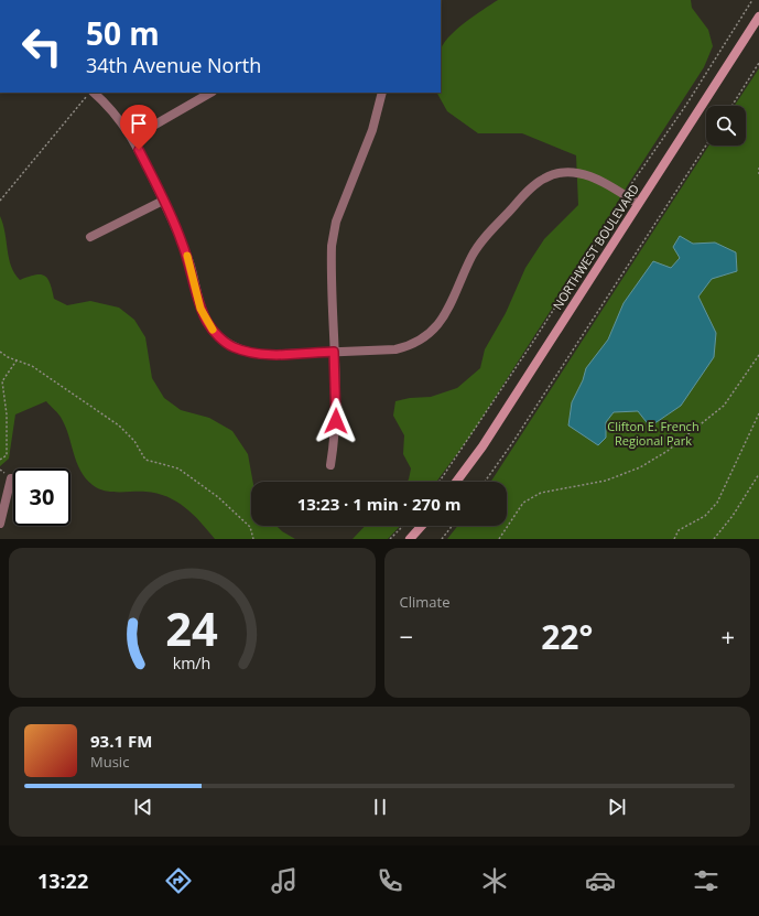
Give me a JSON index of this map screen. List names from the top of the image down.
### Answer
{
  "streets": {
    "main road": ["NORTHWEST BOULEVARD"]
  },
  "parks": ["Clifton E. French Regional Park"],
  "page": {
    "turn": ["50 m", "34th Avenue North"],
    "limit": "30",
    "trip": "13:23 · 1 min · 270 m",
    "tile": "Climate",
    "heat": ["−", "22°", "+"],
    "song": ["93.1 FM", "Music"],
    "tabs": "13:22",
    "gauge": ["24", "km/h"]
  }
}
